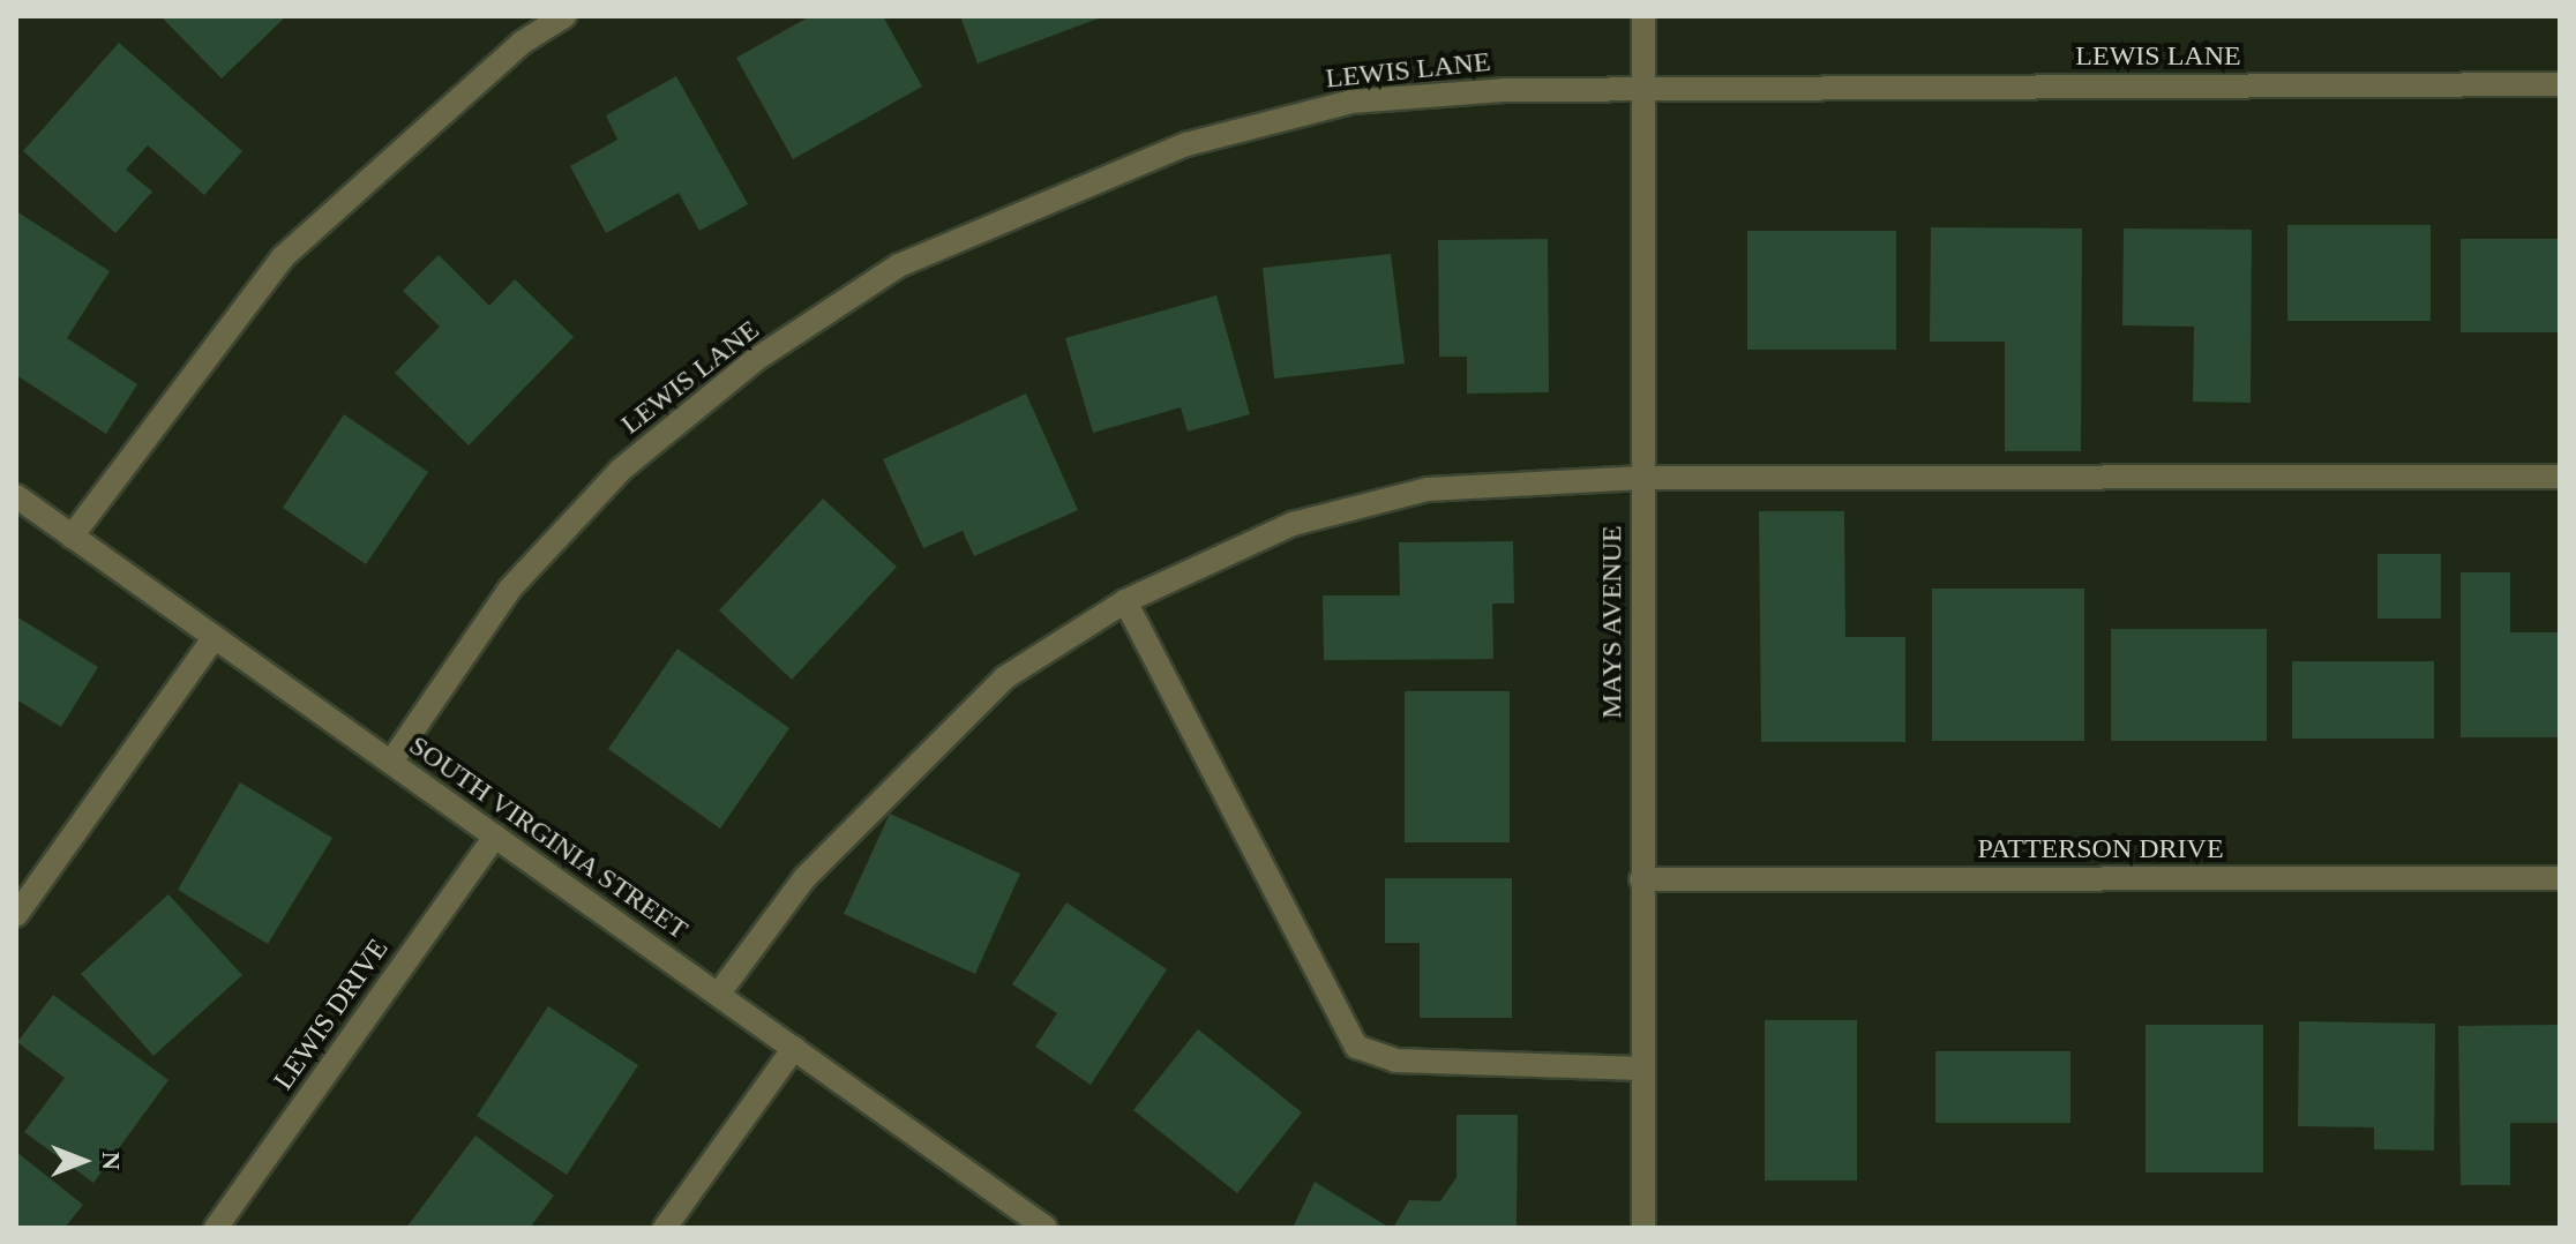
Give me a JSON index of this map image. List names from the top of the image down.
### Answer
{
  "streets": {
    "street": [
      "LEWIS LANE",
      "MAYS AVENUE",
      "SOUTH VIRGINIA STREET",
      "PATTERSON DRIVE",
      "LEWIS DRIVE"
    ]
  },
  "crossings": [
    ["LEWIS LANE", "MAYS AVENUE"],
    ["LEWIS LANE", "SOUTH VIRGINIA STREET"],
    ["MAYS AVENUE", "PATTERSON DRIVE"],
    ["SOUTH VIRGINIA STREET", "LEWIS DRIVE"]
  ],
  "north": "right"
}
